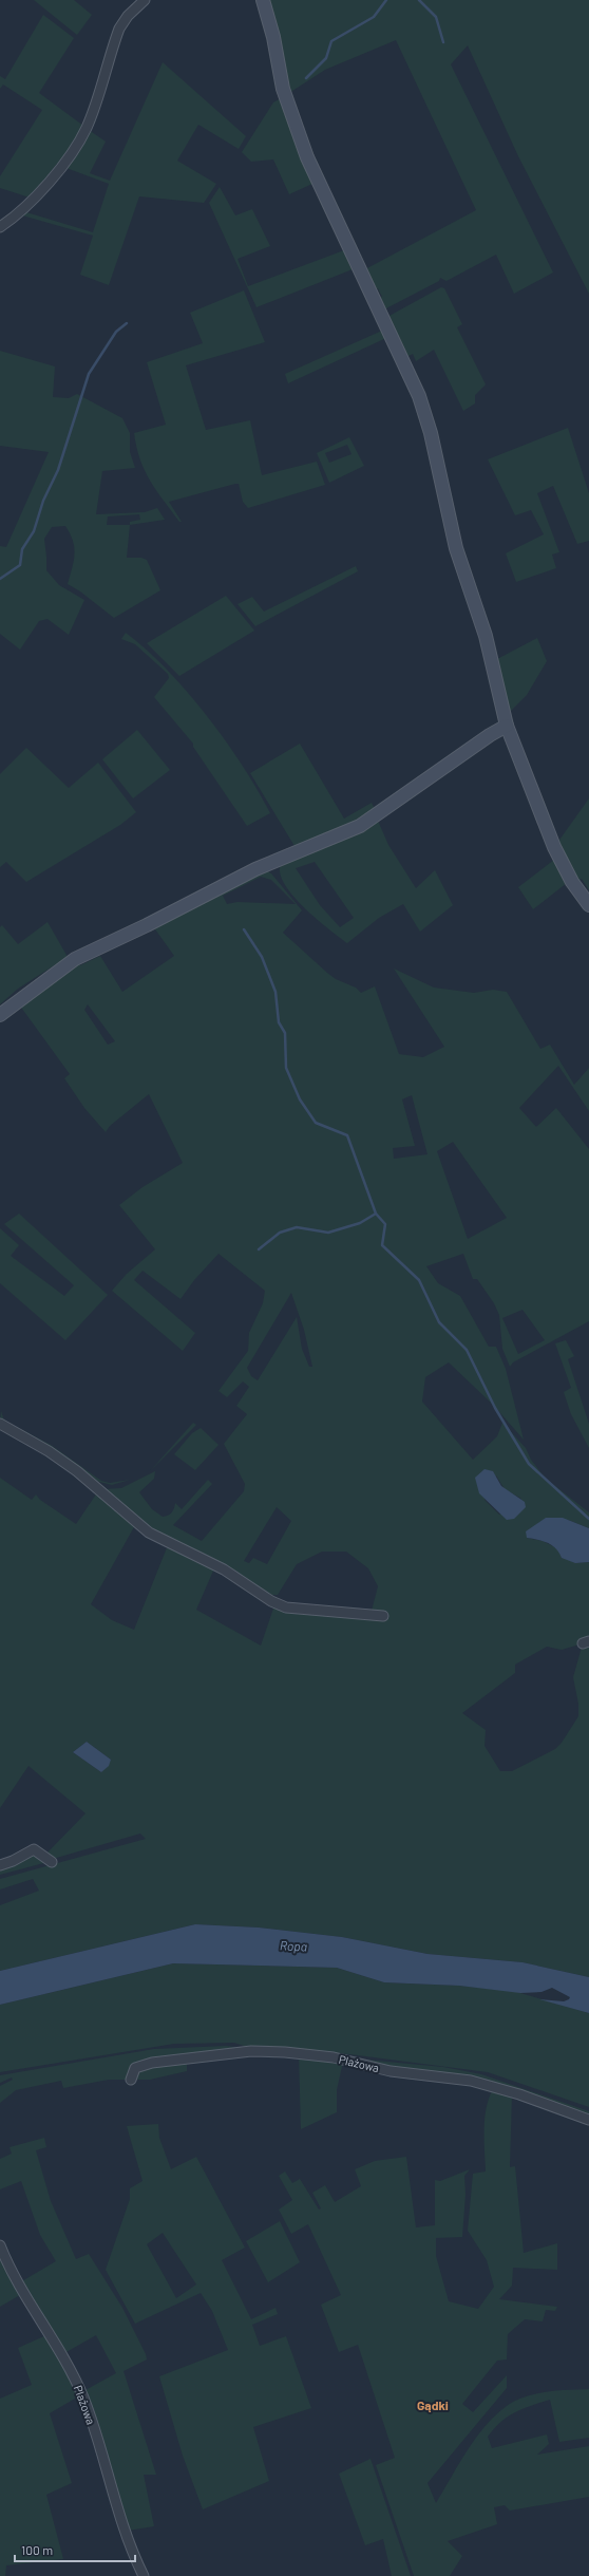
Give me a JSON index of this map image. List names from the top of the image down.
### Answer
{
  "streets": {
    "street": ["Plażowa"]
  },
  "districts": ["Gądki"],
  "water": ["Ropa"],
  "scale_bar": "100 m"
}
